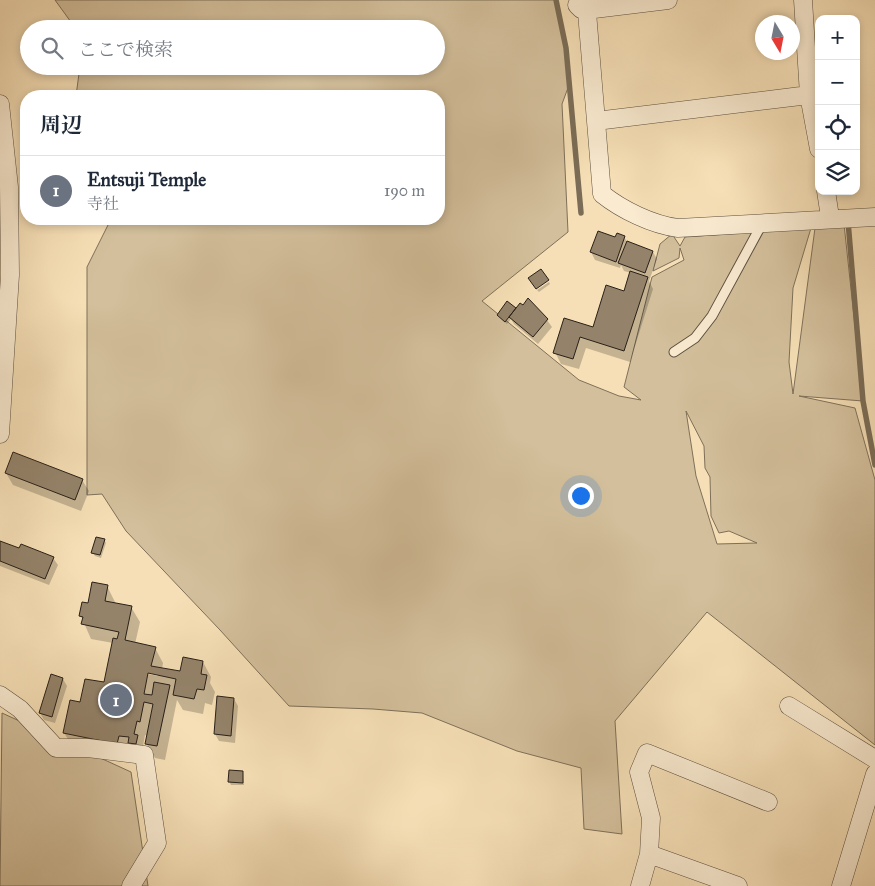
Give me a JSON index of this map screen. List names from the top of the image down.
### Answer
{
  "north": "bottom",
  "page": {
    "map_buttons": ["+", "−"],
    "search": "ここで検索",
    "heading": "周辺",
    "list": [
      {
        "mark": "1",
        "name": "Entsuji Temple",
        "note": "寺社",
        "value": "190 m"
      }
    ],
    "pins": "1"
  }
}
